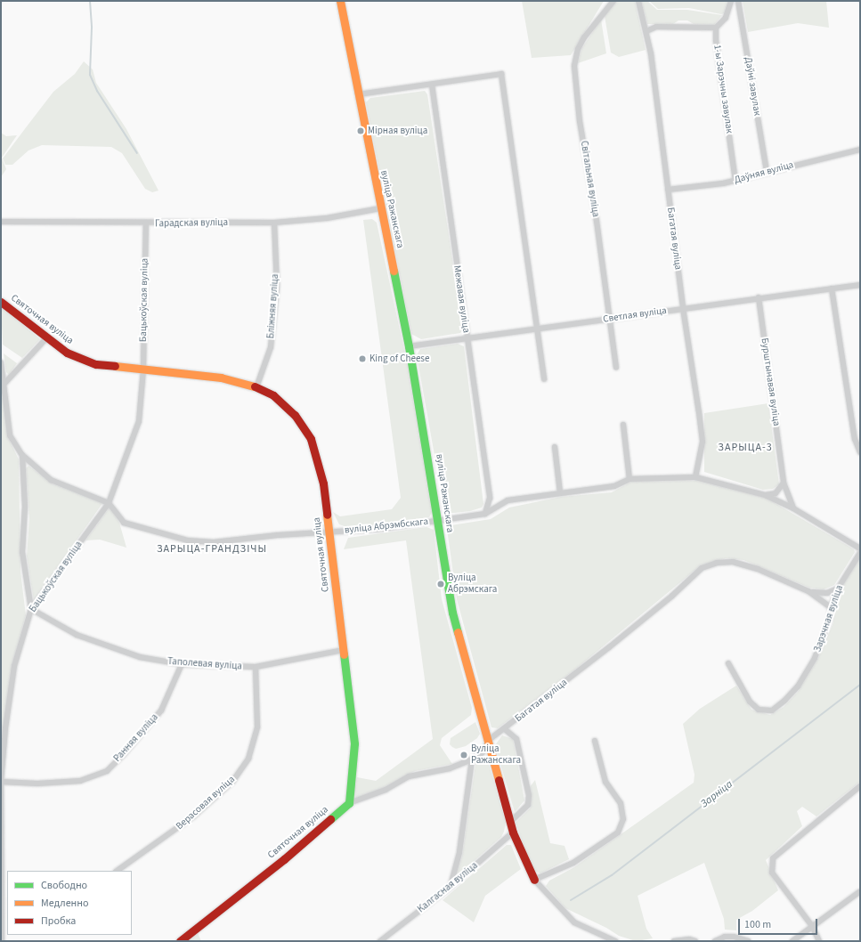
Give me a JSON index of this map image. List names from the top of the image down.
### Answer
{
  "streets": {
    "street": [
      "Даўні завулак",
      "1-ы Зарэчны завулак",
      "Даўняя вуліца",
      "Світальная вуліца",
      "вуліца Ражанскага",
      "Гарадская вуліца",
      "Багатая вуліца",
      "Межавая вуліца",
      "Бацькоўская вуліца",
      "Бліжняя вуліца",
      "Светлая вуліца",
      "Святочная вуліца",
      "Бурштынавая вуліца",
      "вуліца Абрэмбскага",
      "Зарэчная вуліца",
      "Таполевая вуліца",
      "Ранняя вуліца",
      "Верасовая вуліца",
      "Калгасная вуліца"
    ]
  },
  "crossings": [
    ["Даўні завулак", "Даўняя вуліца"],
    ["1-ы Зарэчны завулак", "Даўняя вуліца"],
    ["Даўняя вуліца", "Багатая вуліца"],
    ["Світальная вуліца", "Светлая вуліца"],
    ["вуліца Ражанскага", "Гарадская вуліца"],
    ["вуліца Ражанскага", "Багатая вуліца"],
    ["вуліца Ражанскага", "Светлая вуліца"],
    ["вуліца Ражанскага", "вуліца Абрэмбскага"],
    ["вуліца Ражанскага", "Калгасная вуліца"],
    ["Гарадская вуліца", "Бацькоўская вуліца"],
    ["Гарадская вуліца", "Бліжняя вуліца"],
    ["Багатая вуліца", "Светлая вуліца"],
    ["Багатая вуліца", "Святочная вуліца"],
    ["Багатая вуліца", "вуліца Абрэмбскага"],
    ["Межавая вуліца", "Светлая вуліца"],
    ["Межавая вуліца", "вуліца Абрэмбскага"],
    ["Бацькоўская вуліца", "Святочная вуліца"],
    ["Бацькоўская вуліца", "вуліца Абрэмбскага"],
    ["Бацькоўская вуліца", "Таполевая вуліца"],
    ["Бацькоўская вуліца", "Ранняя вуліца"],
    ["Бліжняя вуліца", "Святочная вуліца"],
    ["Светлая вуліца", "Бурштынавая вуліца"],
    ["Святочная вуліца", "вуліца Абрэмбскага"],
    ["Святочная вуліца", "Таполевая вуліца"],
    ["Бурштынавая вуліца", "вуліца Абрэмбскага"],
    ["Таполевая вуліца", "Ранняя вуліца"],
    ["Таполевая вуліца", "Верасовая вуліца"]
  ],
  "districts": ["ЗАРЫЦА-3", "ЗАРЫЦА-ГРАНДЗІЧЫ"],
  "water": ["Зарніца"],
  "places": [
    "Мірная вуліца",
    "King of Cheese",
    "Вуліца Абрэмскага",
    "Вуліца Ражанскага"
  ],
  "legend": ["Свободно", "Медленно", "Пробка"],
  "scale_bar": "100 m"
}
